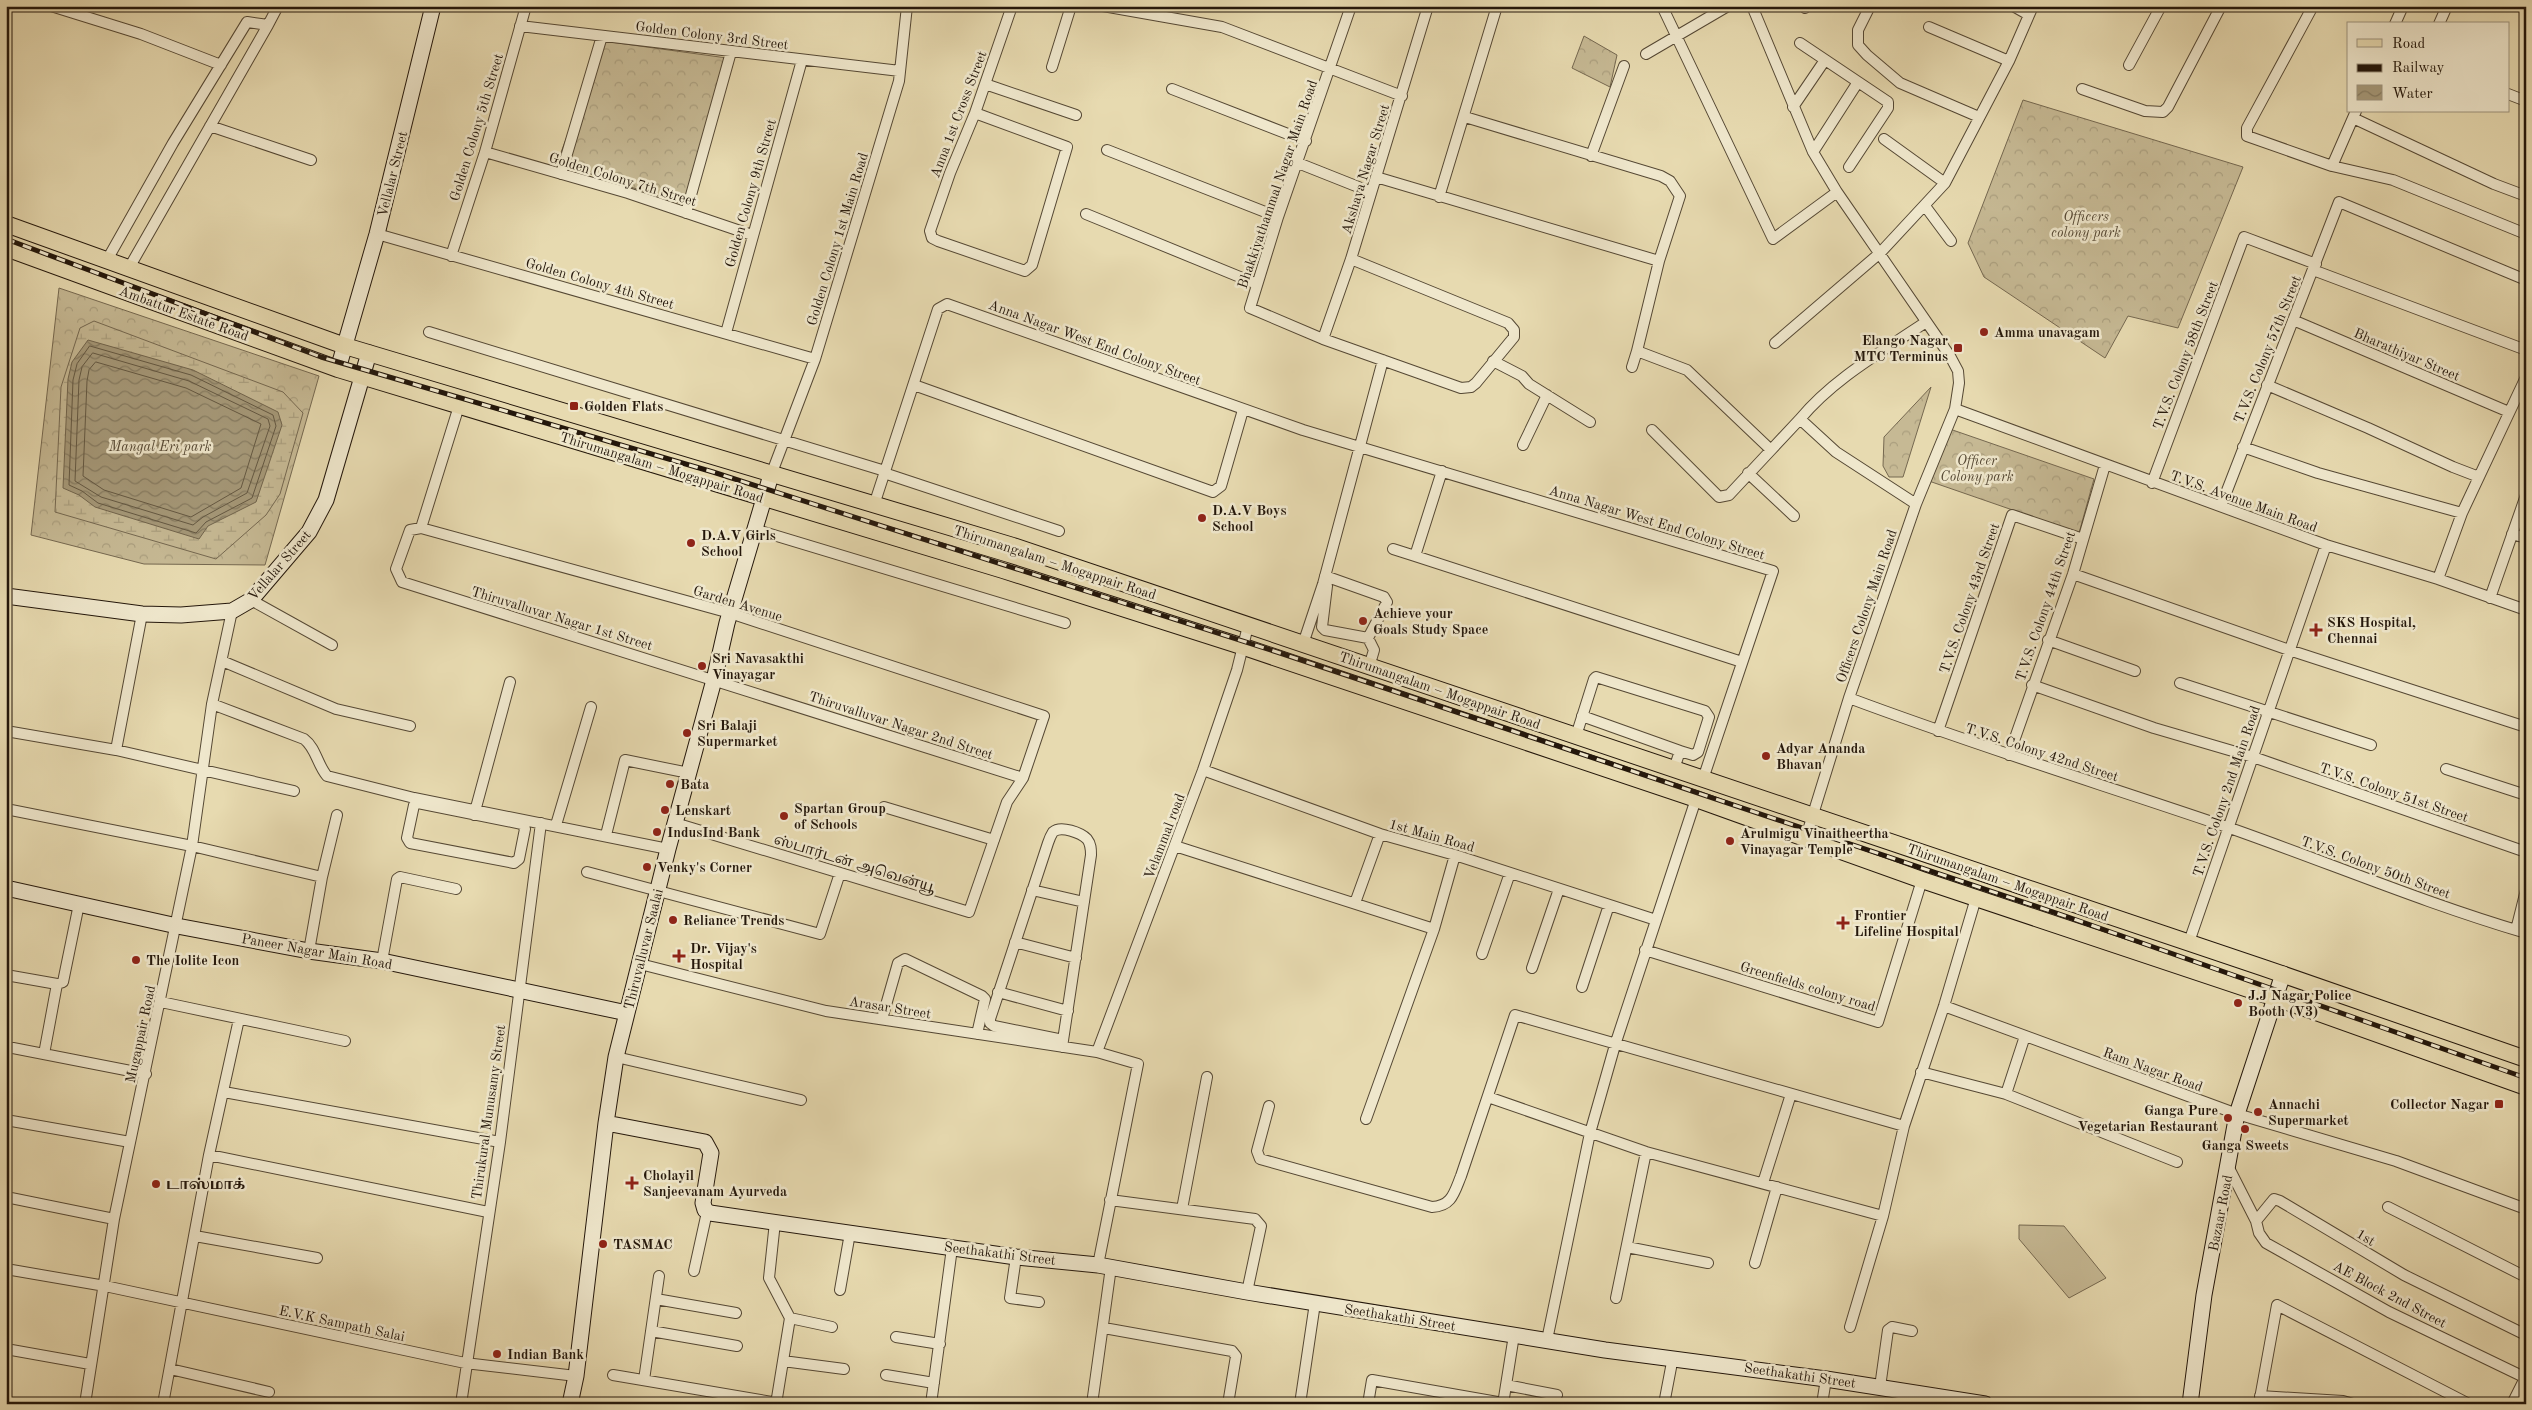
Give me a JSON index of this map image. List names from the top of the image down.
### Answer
{
  "streets": {
    "main road": ["Ambattur Estate Road", "Thirumangalam – Mogappair Road"],
    "street": [
      "Golden Colony 3rd Street",
      "Anna 1st Cross Street",
      "Golden Colony 5th Street",
      "Akshaya Nagar Street",
      "Vellalar Street",
      "Golden Colony 7th Street",
      "Bhakkiyathammal Nagar Main Road",
      "Golden Colony 9th Street",
      "Golden Colony 1st Main Road",
      "Golden Colony 4th Street",
      "Anna Nagar West End Colony Street",
      "T.V.S. Colony 57th Street",
      "Bharathiyar Street",
      "T.V.S. Colony 58th Street",
      "T.V.S. Avenue Main Road",
      "T.V.S. Colony 43rd Street",
      "Garden Avenue",
      "Officers Colony Main Road",
      "T.V.S. Colony 44th Street",
      "Thiruvalluvar Nagar 1st Street",
      "Thiruvalluvar Nagar 2nd Street",
      "T.V.S. Colony 42nd Street",
      "T.V.S. Colony 2nd Main Road",
      "T.V.S. Colony 51st Street",
      "1st Main Road",
      "Velammal road",
      "ஸ்பார்டன் அவென்யூ",
      "T.V.S. Colony 50th Street",
      "Thiruvalluvar Saalai",
      "Paneer Nagar Main Road",
      "Greenfields colony road",
      "Arasar Street",
      "Mugappair Road",
      "Ram Nagar Road",
      "Thirukural Munusamy Street",
      "Bazaar Road",
      "1st",
      "Seethakathi Street",
      "AE Block 2nd Street",
      "E.V.K Sampath Salai"
    ]
  },
  "crossings": [
    ["Golden Colony 3rd Street", "Golden Colony 5th Street"],
    ["Golden Colony 3rd Street", "Golden Colony 9th Street"],
    ["Golden Colony 3rd Street", "Golden Colony 1st Main Road"],
    ["Golden Colony 5th Street", "Golden Colony 7th Street"],
    ["Golden Colony 5th Street", "Golden Colony 4th Street"],
    ["Akshaya Nagar Street", "Bhakkiyathammal Nagar Main Road"],
    ["Vellalar Street", "Golden Colony 4th Street"],
    ["Vellalar Street", "Ambattur Estate Road"],
    ["Vellalar Street", "Thirumangalam – Mogappair Road"],
    ["Vellalar Street", "Mugappair Road"],
    ["Golden Colony 7th Street", "Golden Colony 9th Street"],
    ["Golden Colony 9th Street", "Golden Colony 4th Street"],
    ["Golden Colony 1st Main Road", "Golden Colony 4th Street"],
    ["Golden Colony 1st Main Road", "Thirumangalam – Mogappair Road"],
    ["Golden Colony 1st Main Road", "Thiruvalluvar Saalai"],
    ["Ambattur Estate Road", "Thirumangalam – Mogappair Road"],
    ["Anna Nagar West End Colony Street", "Thirumangalam – Mogappair Road"],
    ["T.V.S. Colony 57th Street", "Bharathiyar Street"],
    ["T.V.S. Colony 57th Street", "T.V.S. Colony 58th Street"],
    ["T.V.S. Colony 57th Street", "T.V.S. Avenue Main Road"],
    ["T.V.S. Colony 58th Street", "T.V.S. Avenue Main Road"],
    ["Thirumangalam – Mogappair Road", "Officers Colony Main Road"],
    ["Thirumangalam – Mogappair Road", "T.V.S. Colony 2nd Main Road"],
    ["Thirumangalam – Mogappair Road", "Velammal road"],
    ["Thirumangalam – Mogappair Road", "Thiruvalluvar Saalai"],
    ["Thirumangalam – Mogappair Road", "Greenfields colony road"],
    ["Thirumangalam – Mogappair Road", "Bazaar Road"],
    ["T.V.S. Avenue Main Road", "Officers Colony Main Road"],
    ["T.V.S. Avenue Main Road", "T.V.S. Colony 44th Street"],
    ["T.V.S. Avenue Main Road", "T.V.S. Colony 2nd Main Road"],
    ["T.V.S. Colony 43rd Street", "T.V.S. Colony 44th Street"],
    ["T.V.S. Colony 43rd Street", "T.V.S. Colony 42nd Street"],
    ["Garden Avenue", "Thiruvalluvar Nagar 1st Street"],
    ["Garden Avenue", "Thiruvalluvar Nagar 2nd Street"],
    ["Garden Avenue", "Thiruvalluvar Saalai"],
    ["Officers Colony Main Road", "T.V.S. Colony 42nd Street"],
    ["T.V.S. Colony 44th Street", "T.V.S. Colony 42nd Street"],
    ["T.V.S. Colony 44th Street", "T.V.S. Colony 51st Street"],
    ["Thiruvalluvar Nagar 1st Street", "Thiruvalluvar Nagar 2nd Street"],
    ["Thiruvalluvar Nagar 1st Street", "Thiruvalluvar Saalai"],
    ["Thiruvalluvar Nagar 2nd Street", "Thiruvalluvar Saalai"],
    ["T.V.S. Colony 42nd Street", "T.V.S. Colony 2nd Main Road"],
    ["T.V.S. Colony 42nd Street", "T.V.S. Colony 50th Street"],
    ["T.V.S. Colony 2nd Main Road", "T.V.S. Colony 51st Street"],
    ["T.V.S. Colony 2nd Main Road", "T.V.S. Colony 50th Street"],
    ["1st Main Road", "Velammal road"],
    ["Velammal road", "Arasar Street"],
    ["ஸ்பார்டன் அவென்யூ", "Thiruvalluvar Saalai"],
    ["Thiruvalluvar Saalai", "Paneer Nagar Main Road"],
    ["Thiruvalluvar Saalai", "Arasar Street"],
    ["Thiruvalluvar Saalai", "E.V.K Sampath Salai"],
    ["Paneer Nagar Main Road", "Mugappair Road"],
    ["Paneer Nagar Main Road", "Thirukural Munusamy Street"],
    ["Mugappair Road", "E.V.K Sampath Salai"],
    ["Ram Nagar Road", "Bazaar Road"],
    ["Thirukural Munusamy Street", "E.V.K Sampath Salai"],
    ["1st", "AE Block 2nd Street"]
  ],
  "parks": ["Officers colony park", "Mangal Eri park", "Officer Colony park"],
  "places": {
    "other": [
      "Amma unavagam",
      "D.A.V Boys School",
      "D.A.V Girls School",
      "Achieve your Goals Study Space",
      "Sri Navasakthi Vinayagar",
      "Sri Balaji Supermarket",
      "Adyar Ananda Bhavan",
      "Bata",
      "Lenskart",
      "Spartan Group of Schools",
      "IndusInd Bank",
      "Arulmigu Vinaitheertha Vinayagar Temple",
      "Venky's Corner",
      "Reliance Trends",
      "The Iolite Icon",
      "J.J Nagar Police Booth (V3)",
      "Annachi Supermarket",
      "Ganga Pure Vegetarian Restaurant",
      "Ganga Sweets",
      "டாஸ்மாக்",
      "TASMAC",
      "Indian Bank"
    ],
    "transit": ["Elango Nagar MTC Terminus", "Golden Flats", "Collector Nagar"],
    "health": [
      "SKS Hospital, Chennai",
      "Frontier Lifeline Hospital",
      "Dr. Vijay's Hospital",
      "Cholayil Sanjeevanam Ayurveda"
    ]
  },
  "legend": ["Road", "Railway", "Water"]
}
